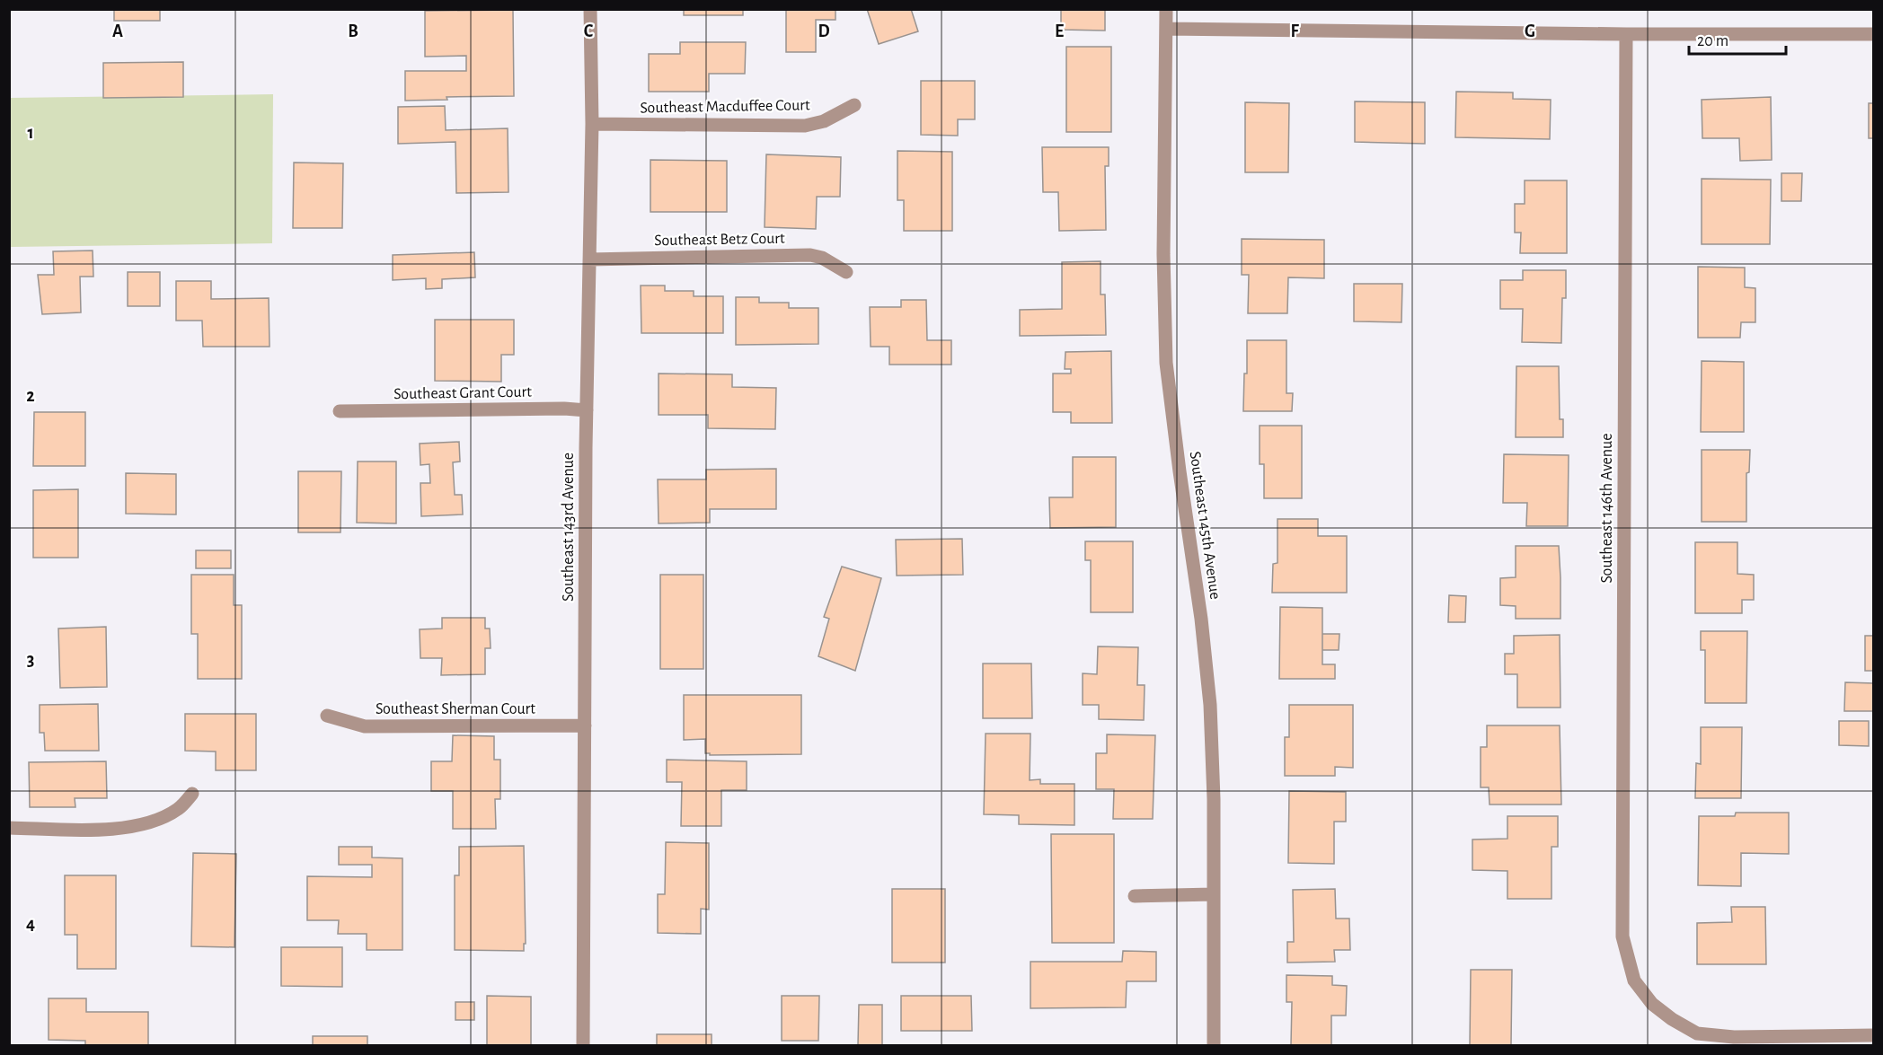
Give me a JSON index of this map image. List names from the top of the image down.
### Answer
{
  "streets": {
    "street": [
      "Southeast Macduffee Court",
      "Southeast Betz Court",
      "Southeast Grant Court",
      "Southeast 146th Avenue",
      "Southeast 145th Avenue",
      "Southeast 143rd Avenue",
      "Southeast Sherman Court"
    ]
  },
  "crossings": [
    ["Southeast Macduffee Court", "Southeast 143rd Avenue"],
    ["Southeast Betz Court", "Southeast 143rd Avenue"],
    ["Southeast Grant Court", "Southeast 143rd Avenue"],
    ["Southeast 143rd Avenue", "Southeast Sherman Court"]
  ],
  "scale_bar": "20 m",
  "grid": {
    "columns": [
      "A",
      "B",
      "C",
      "D",
      "E",
      "F",
      "G"
    ],
    "rows": [
      "1",
      "2",
      "3",
      "4"
    ]
  }
}
